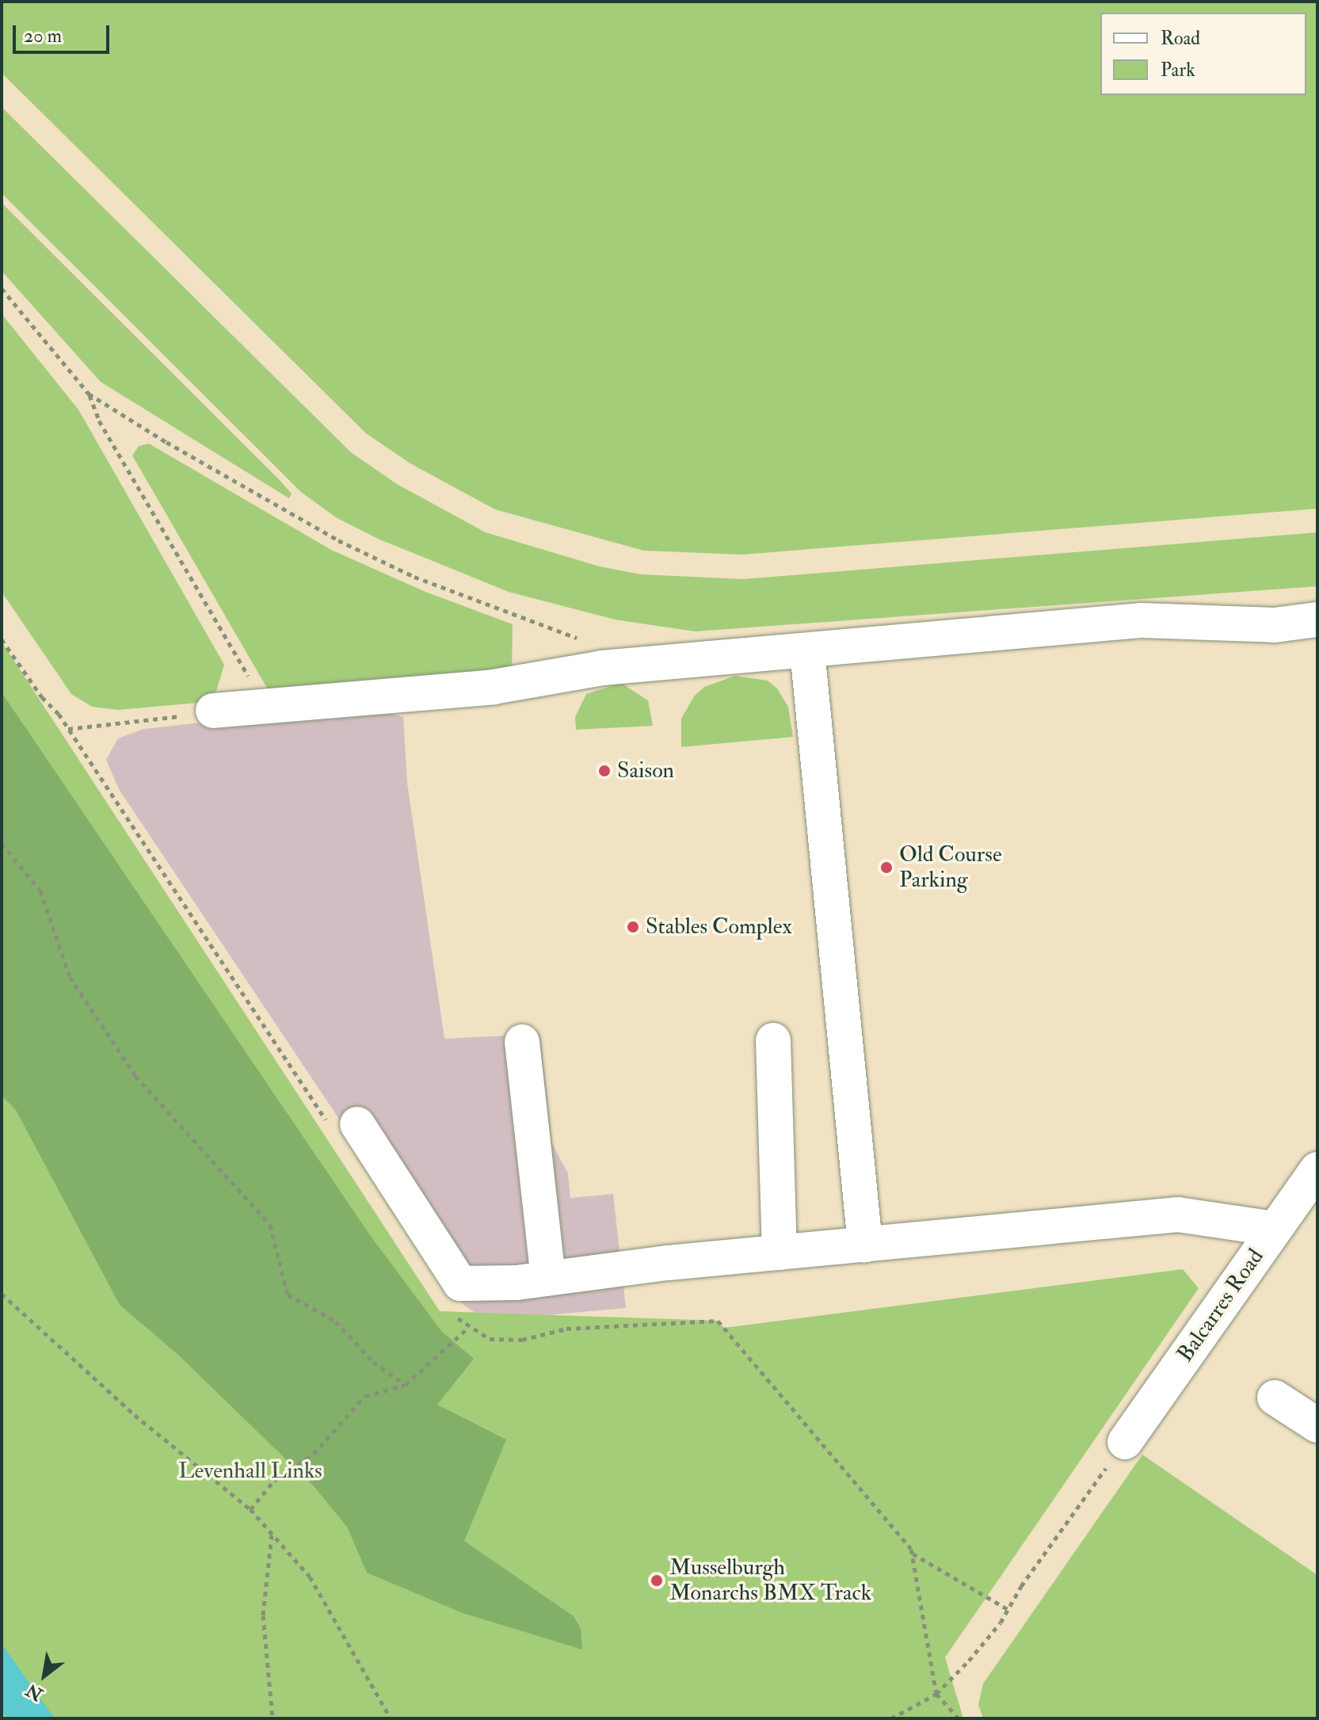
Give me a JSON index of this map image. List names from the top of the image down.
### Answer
{
  "streets": {
    "street": ["Balcarres Road"]
  },
  "parks": ["Levenhall Links"],
  "places": [
    "Saison",
    "Old Course Parking",
    "Stables Complex",
    "Musselburgh Monarchs BMX Track"
  ],
  "legend": ["Road", "Park"],
  "scale_bar": "20 m",
  "north": "bottom left"
}
